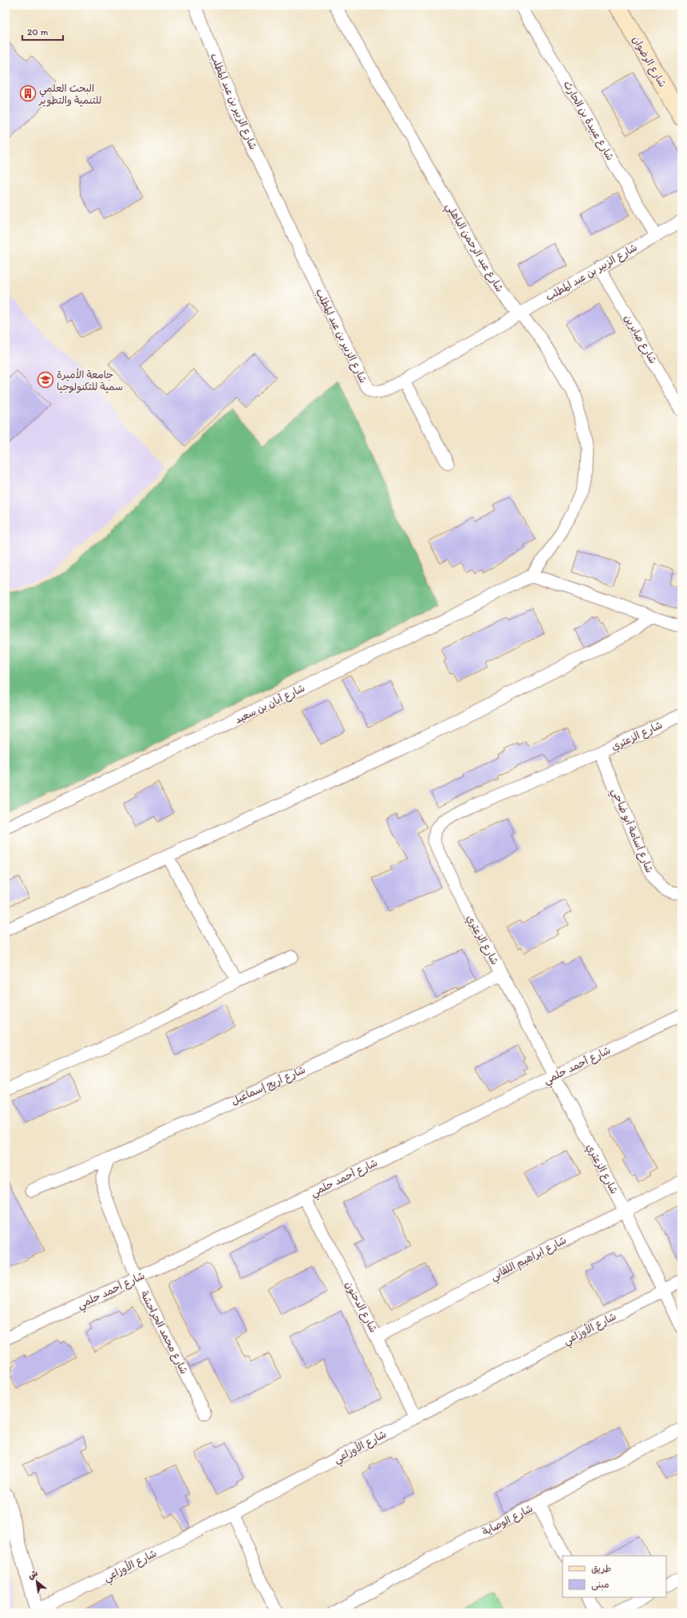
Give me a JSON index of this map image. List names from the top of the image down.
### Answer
{
  "streets": {
    "main road": ["شارع الرضوان"],
    "street": [
      "شارع الزبير بن عبد المطلب",
      "شارع عبيدة بن الحارث",
      "شارع عبد الرحمن الباهلي",
      "شارع صابرين",
      "شارع أبان بن سعيد",
      "شارع الزعتري",
      "شارع أسامة أبو ضاحي",
      "شارع أحمد حلمي",
      "شارع أريج إسماعيل",
      "شارع ابراهيم اللقاني",
      "شارع الدحنون",
      "شارع الأوزاعي",
      "شارع محمد الحراحشة",
      "شارع الوصاية"
    ]
  },
  "crossings": [
    ["شارع الزبير بن عبد المطلب", "شارع عبيدة بن الحارث"],
    ["شارع الزبير بن عبد المطلب", "شارع عبد الرحمن الباهلي"],
    ["شارع الزبير بن عبد المطلب", "شارع صابرين"],
    ["شارع عبد الرحمن الباهلي", "شارع أبان بن سعيد"],
    ["شارع الزعتري", "شارع أسامة أبو ضاحي"],
    ["شارع الزعتري", "شارع أحمد حلمي"],
    ["شارع الزعتري", "شارع أريج إسماعيل"],
    ["شارع الزعتري", "شارع ابراهيم اللقاني"],
    ["شارع الزعتري", "شارع الأوزاعي"],
    ["شارع أحمد حلمي", "شارع الدحنون"],
    ["شارع أحمد حلمي", "شارع محمد الحراحشة"],
    ["شارع أريج إسماعيل", "شارع محمد الحراحشة"],
    ["شارع ابراهيم اللقاني", "شارع الدحنون"],
    ["شارع الدحنون", "شارع الأوزاعي"]
  ],
  "places": {
    "building": ["البحث العلمي للتنمية والتطوير"],
    "school or university": ["جامعة الأميرة سمية للتكنولوجيا"]
  },
  "legend": ["طريق", "مبنى"],
  "scale_bar": "20 m",
  "north": "top left"
}
